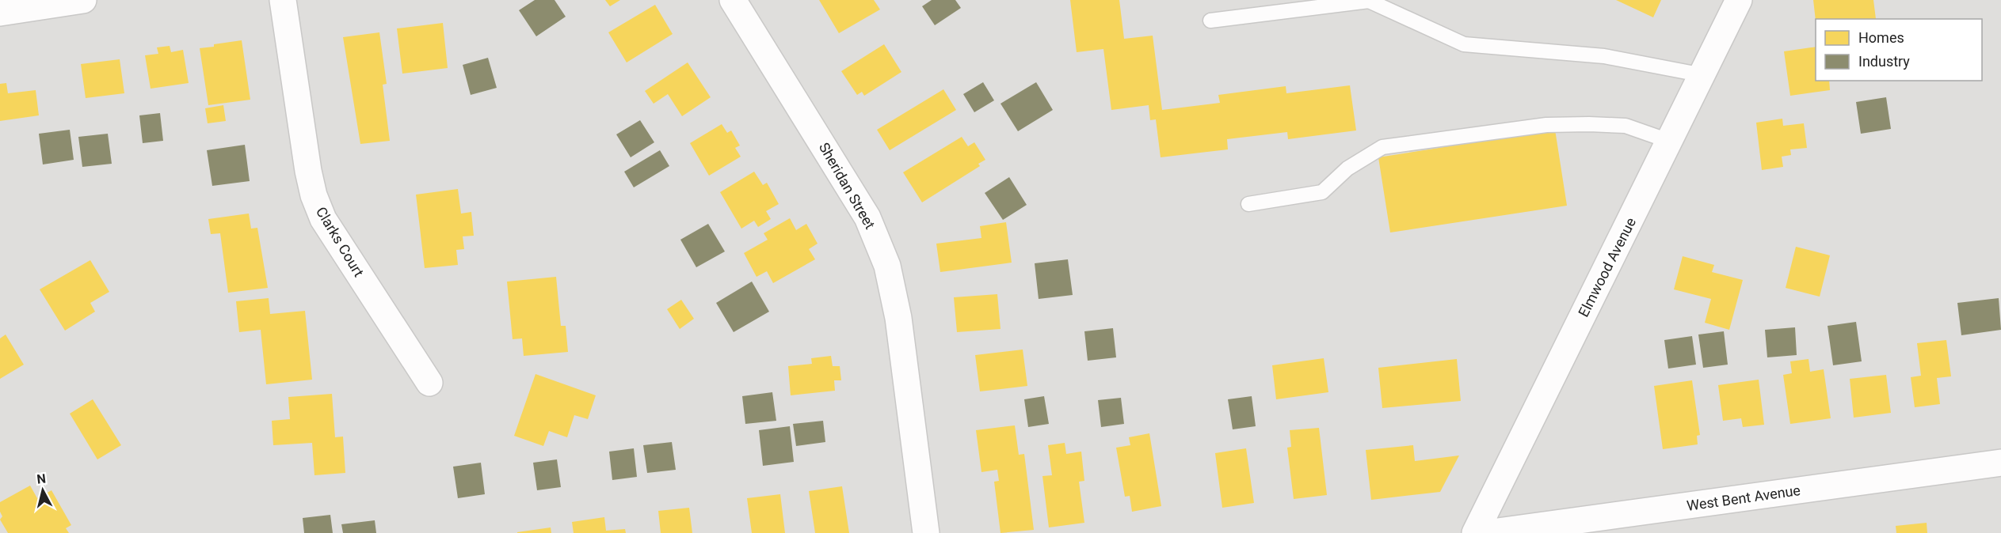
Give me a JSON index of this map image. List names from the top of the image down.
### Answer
{
  "streets": {
    "street": [
      "Sheridan Street",
      "Clarks Court",
      "Elmwood Avenue",
      "West Bent Avenue"
    ]
  },
  "legend": ["Homes", "Industry"],
  "north": "top"
}
